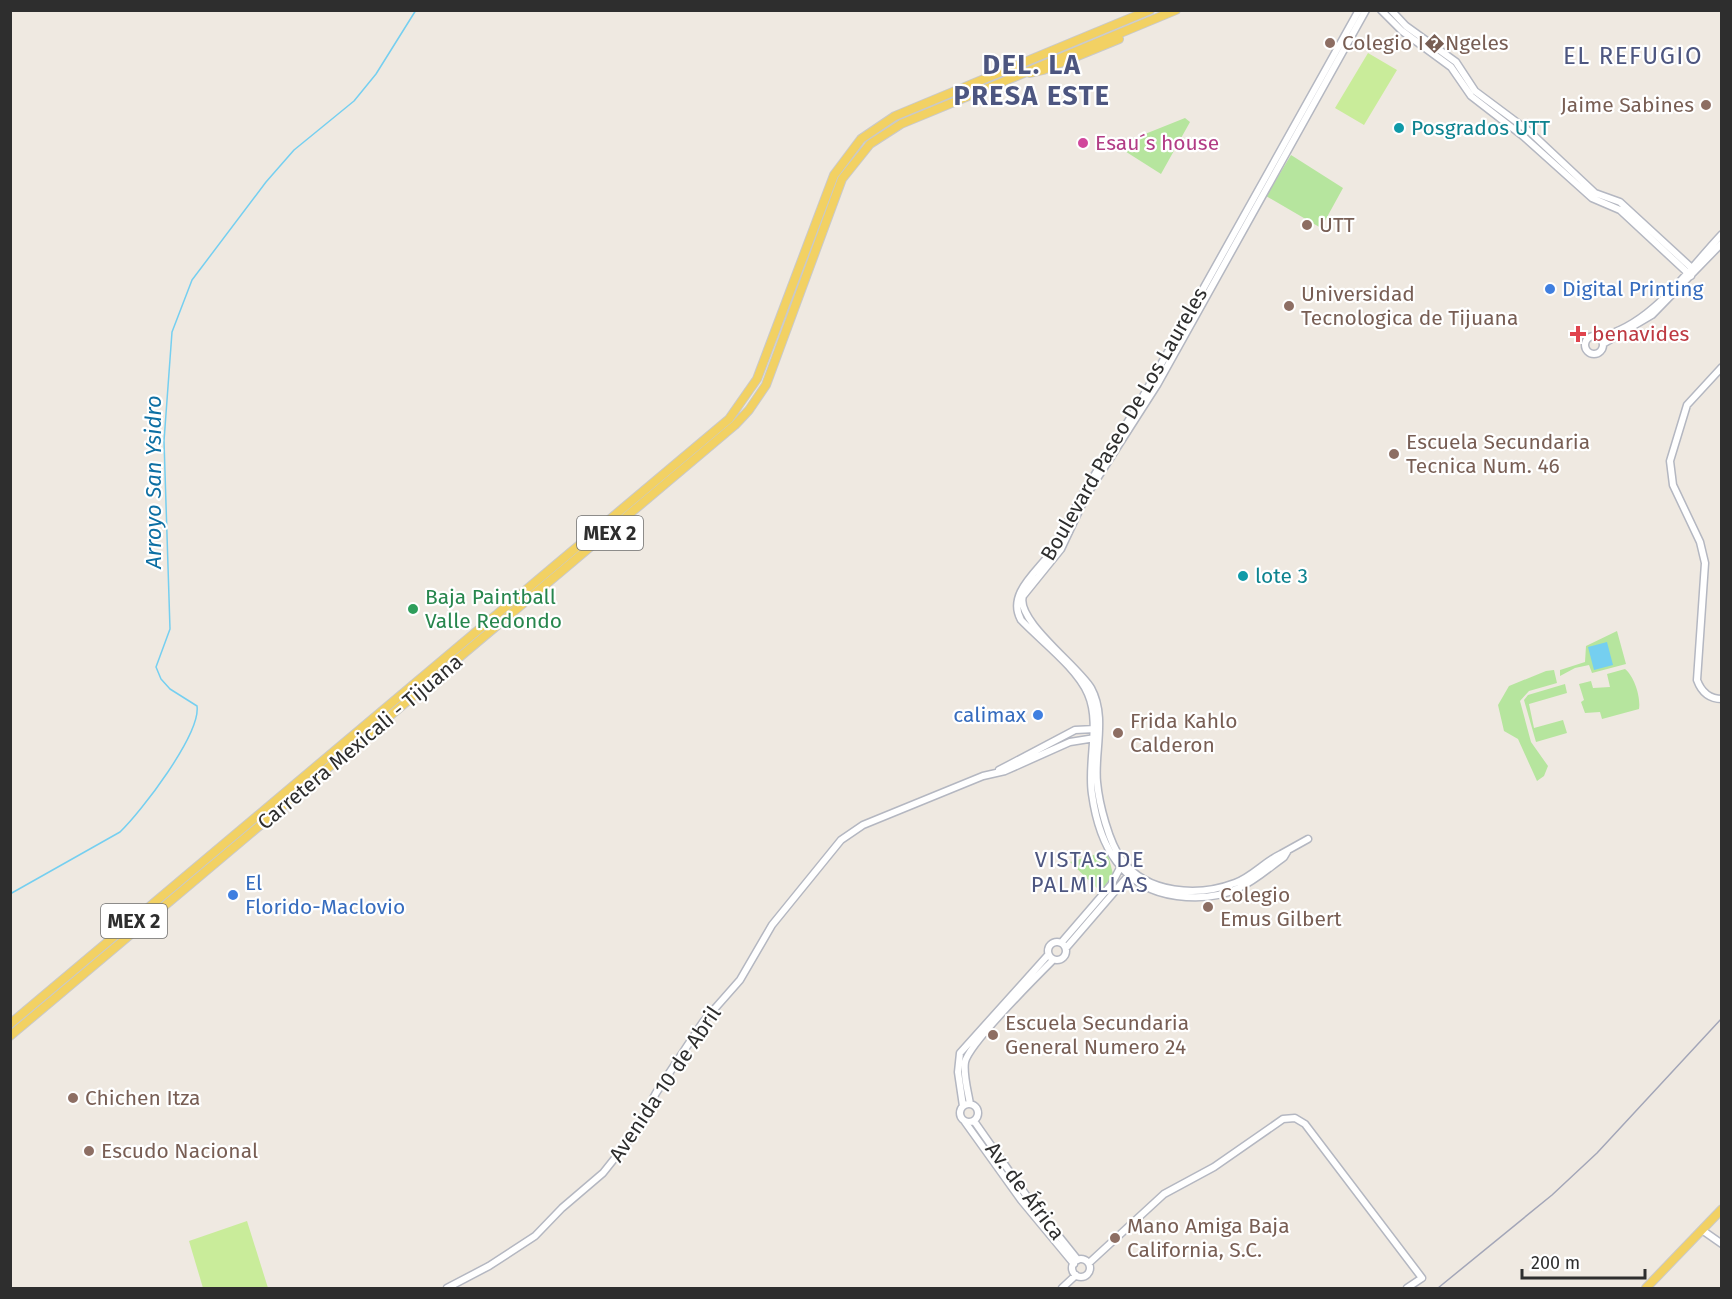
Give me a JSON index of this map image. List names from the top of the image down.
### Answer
{
  "streets": {
    "main road": ["MEX 2", "Carretera Mexicali - Tijuana"],
    "street": ["Boulevard Paseo De Los Laureles", "Avenida 10 de Abril", "Av. de África"]
  },
  "districts": ["EL REFUGIO", "DEL. LA PRESA ESTE", "VISTAS DE PALMILLAS"],
  "water": ["Arroyo San Ysidro"],
  "places": {
    "other": [
      "Colegio I�Ngeles",
      "Jaime Sabines",
      "Posgrados UTT",
      "Esau´s house",
      "UTT",
      "Digital Printing",
      "Universidad Tecnologica de Tijuana",
      "Escuela Secundaria Tecnica Num. 46",
      "lote 3",
      "Baja Paintball Valle Redondo",
      "calimax",
      "Frida Kahlo Calderon",
      "El Florido-Maclovio",
      "Colegio Emus Gilbert",
      "Escuela Secundaria General Numero 24",
      "Chichen Itza",
      "Escudo Nacional",
      "Mano Amiga Baja California, S.C."
    ],
    "health": ["benavides"]
  },
  "scale_bar": "200 m"
}
